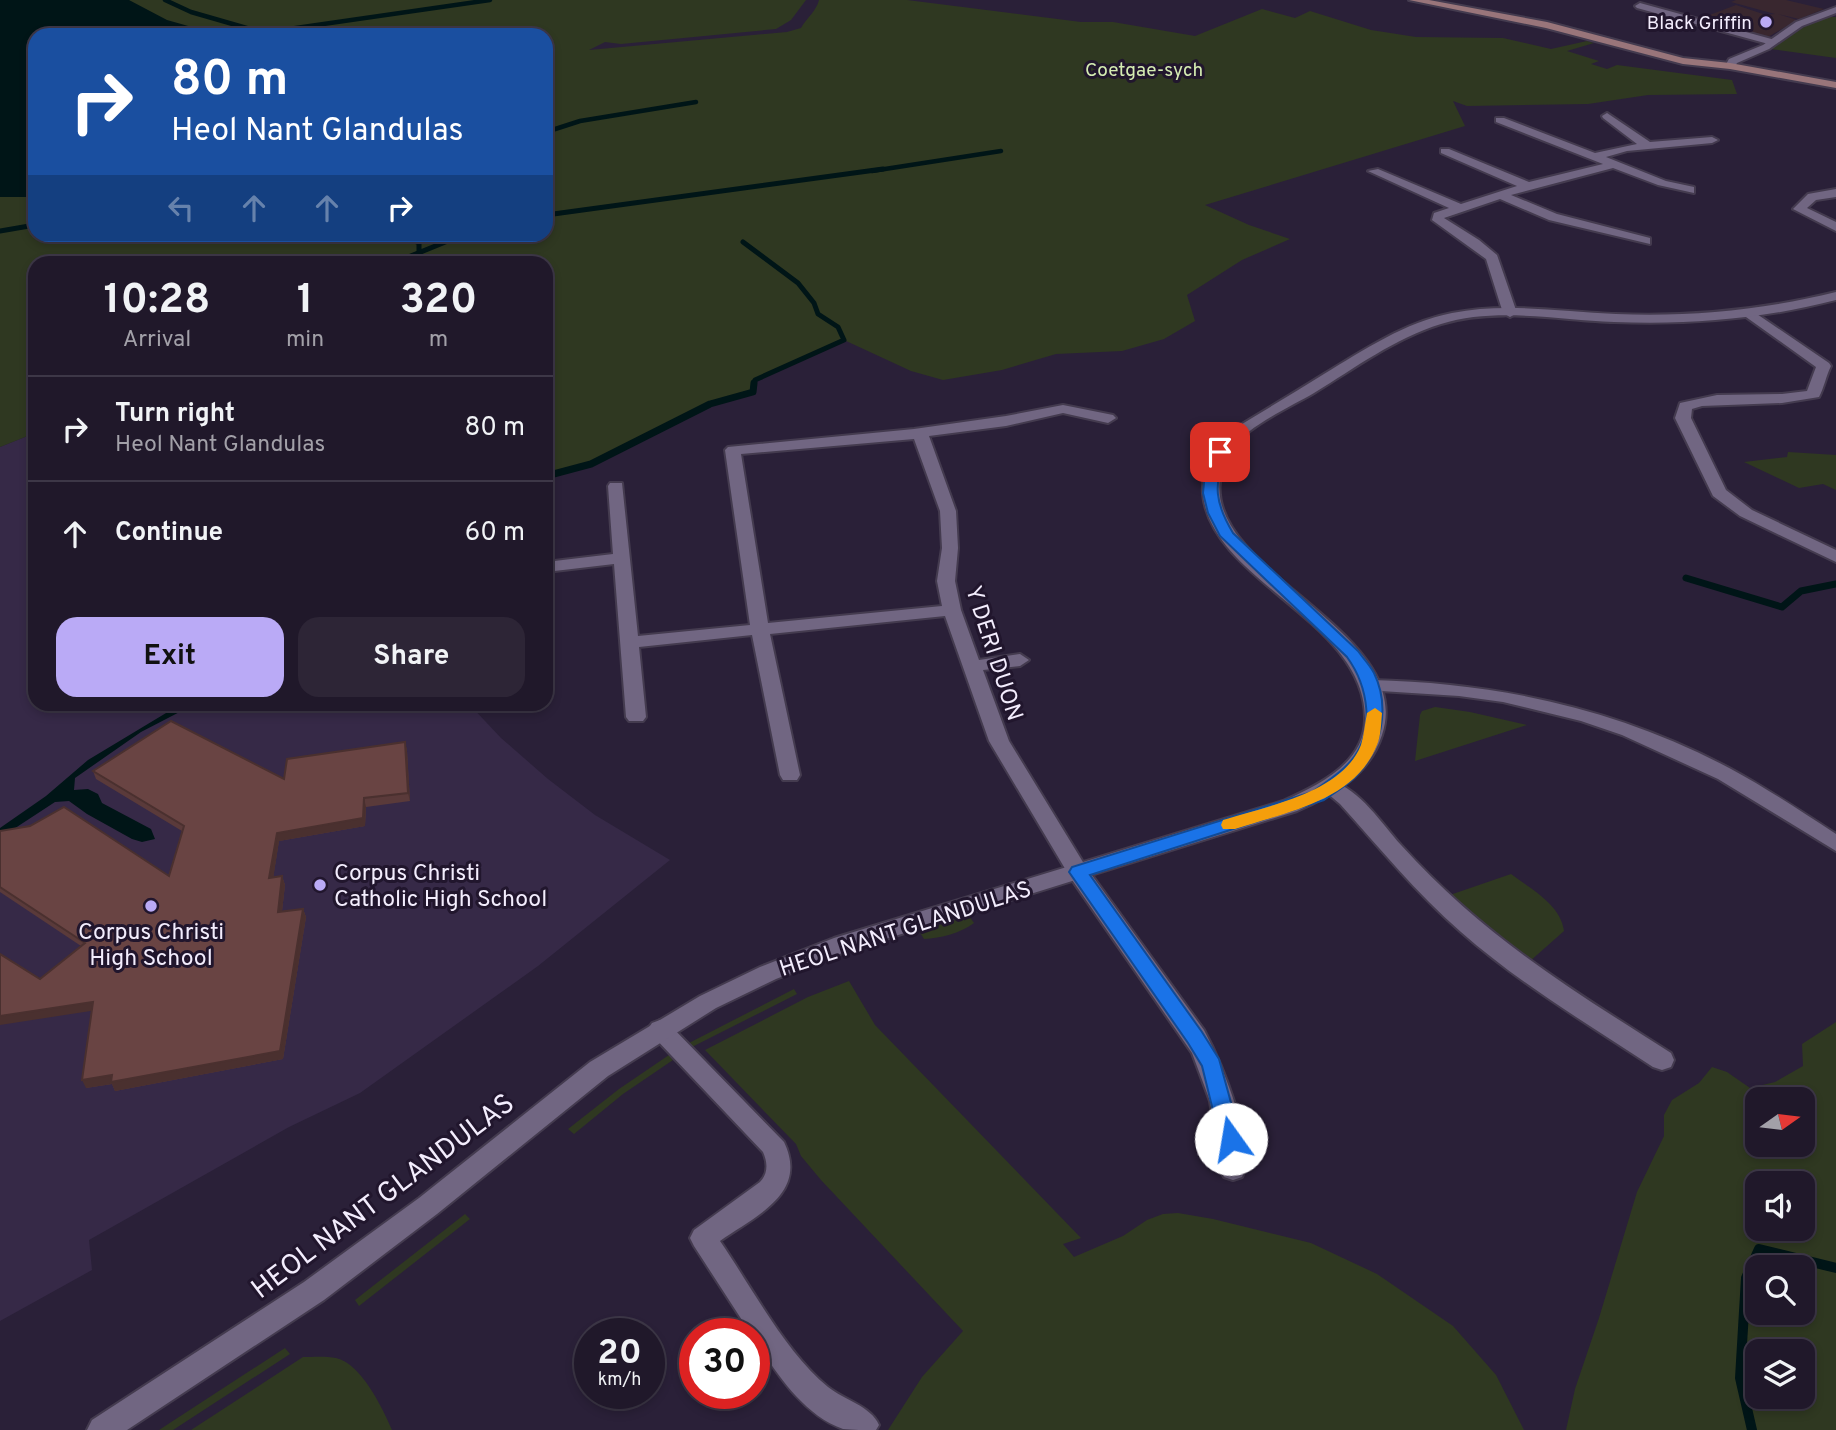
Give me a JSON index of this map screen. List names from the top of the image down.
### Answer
{
  "streets": {
    "street": ["Y DERI DUON", "HEOL NANT GLANDULAS"]
  },
  "crossings": [
    ["Y DERI DUON", "HEOL NANT GLANDULAS"]
  ],
  "parks": ["Coetgae-sych"],
  "places": ["Black Griffin", "Corpus Christi Catholic High School", "Corpus Christi High School"],
  "north": "right",
  "page": {
    "turn": ["80 m", "Heol Nant Glandulas"],
    "eta": [
      "10:28",
      "Arrival",
      "1",
      "min",
      "320",
      "m"
    ],
    "list": [
      {
        "name": "Turn right",
        "note": "Heol Nant Glandulas",
        "value": "80 m"
      },
      {
        "name": "Continue",
        "value": "60 m"
      }
    ],
    "buttons": ["Exit", "Share"],
    "speed": "20 km/h",
    "limit": "30"
  }
}
